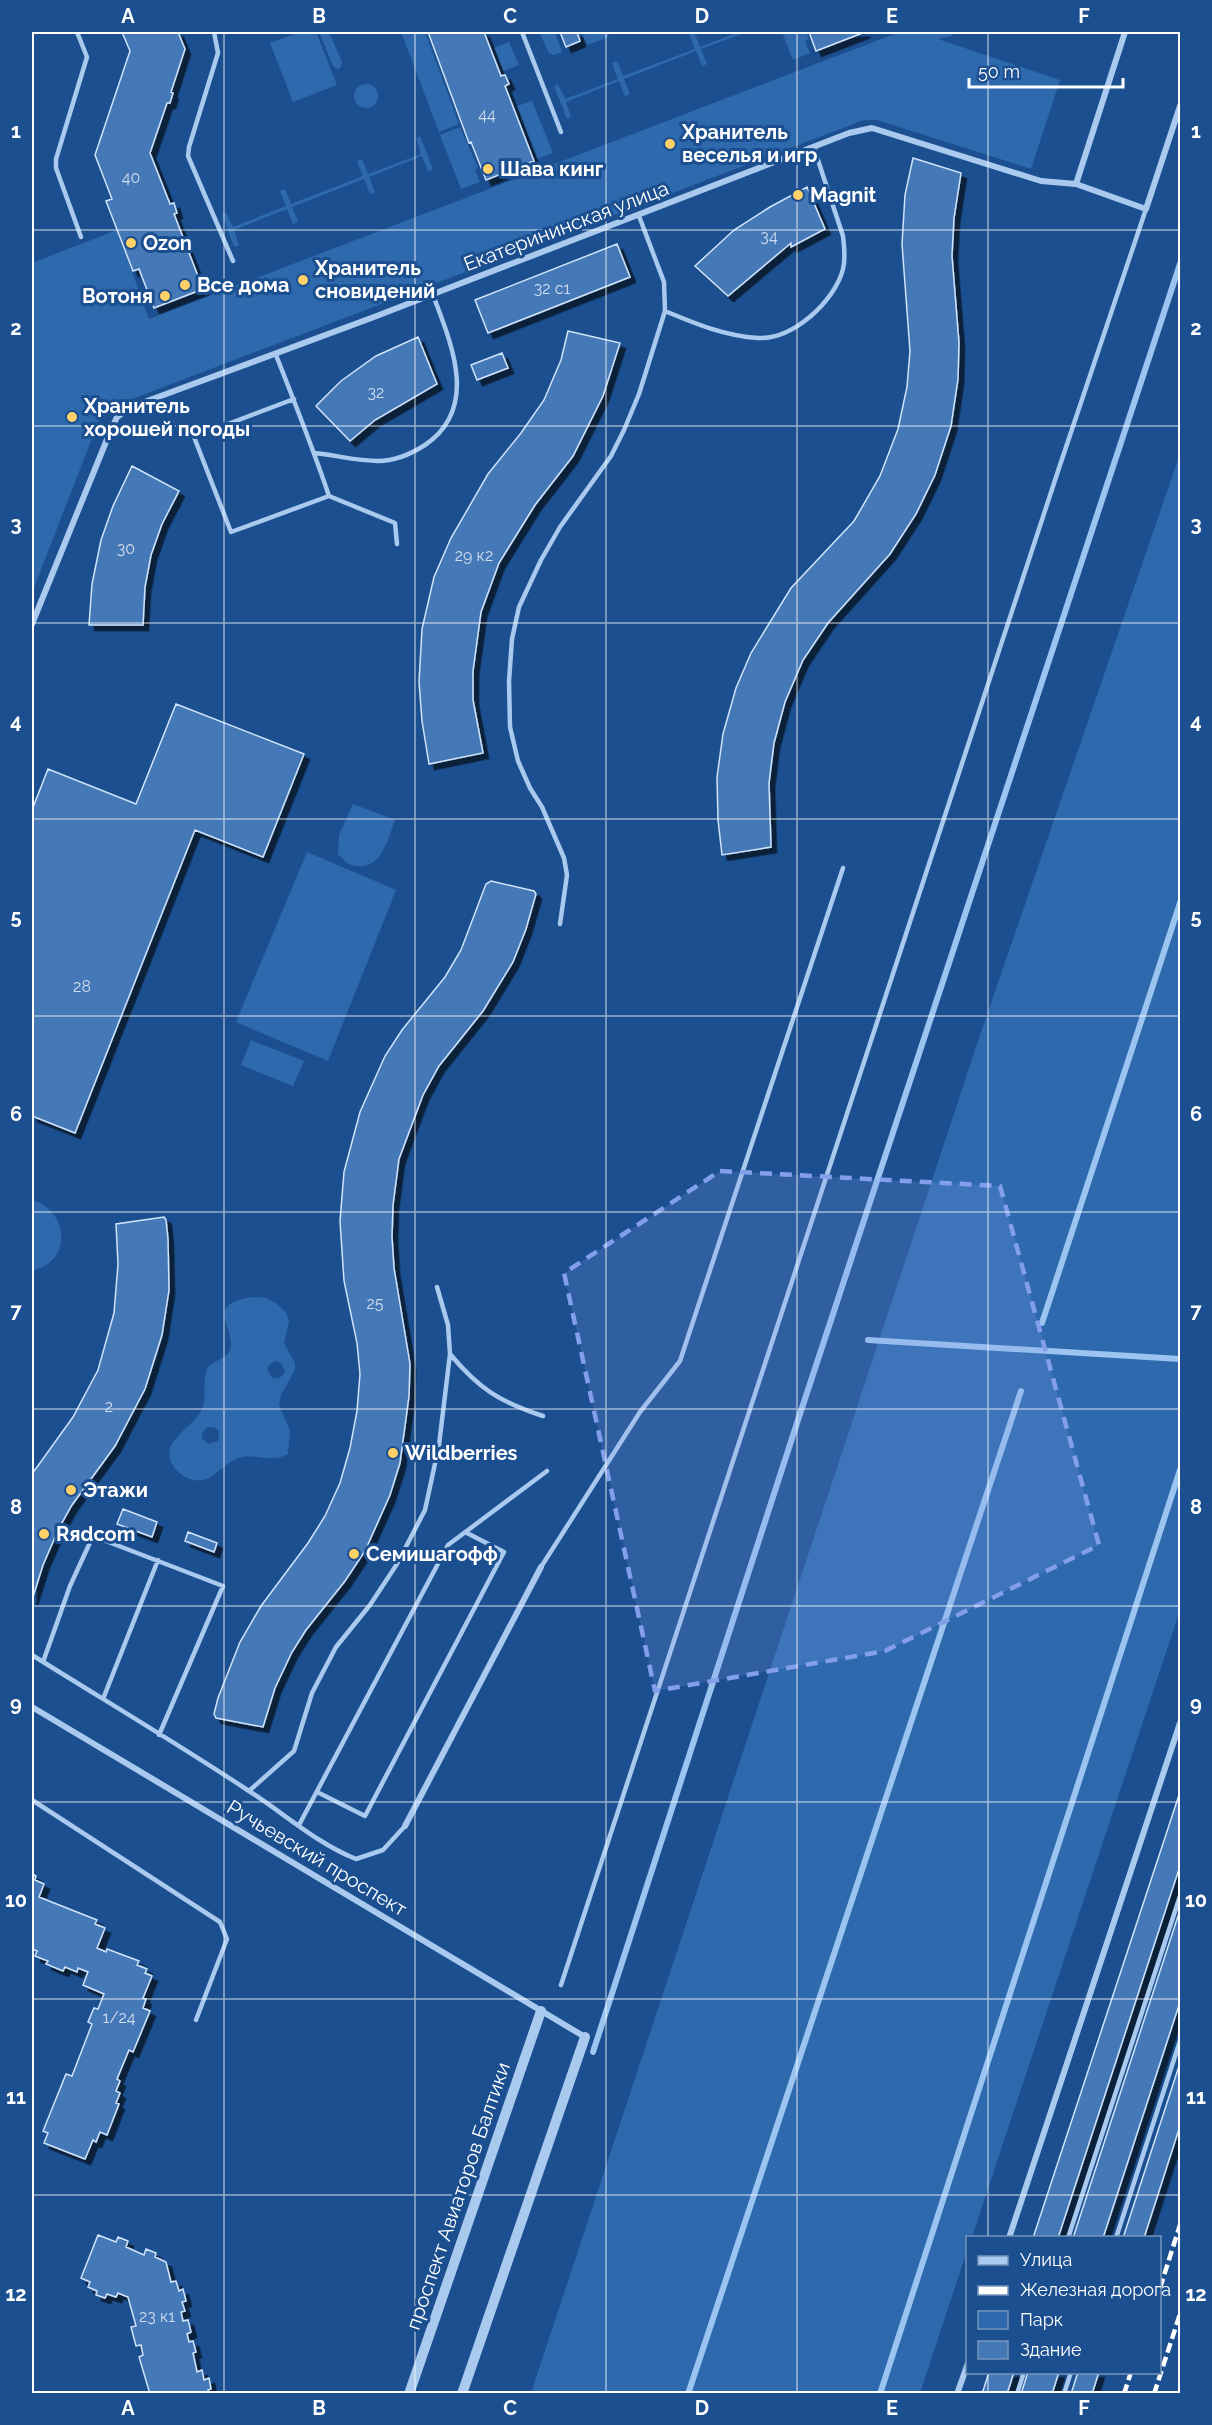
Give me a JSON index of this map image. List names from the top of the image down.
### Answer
{
  "streets": {
    "street": ["Екатерининская улица", "Ручьевский проспект", "проспект Авиаторов Балтики"]
  },
  "crossings": [
    ["Ручьевский проспект", "проспект Авиаторов Балтики"]
  ],
  "places": [
    "Хранитель веселья и игр",
    "Шава кинг",
    "Magnit",
    "Ozon",
    "Хранитель сновидений",
    "Все дома",
    "Вотоня",
    "Хранитель хорошей погоды",
    "Wildberries",
    "Этажи",
    "Rяdcom",
    "Семишагофф"
  ],
  "house_numbers": [
    "44",
    "40",
    "34",
    "32 с1",
    "32",
    "30",
    "29 к2",
    "28",
    "25",
    "2",
    "1/24",
    "23 к1"
  ],
  "legend": [
    "Улица",
    "Железная дорога",
    "Парк",
    "Здание"
  ],
  "scale_bar": "50 m",
  "grid": {
    "columns": [
      "A",
      "B",
      "C",
      "D",
      "E",
      "F"
    ],
    "rows": [
      "1",
      "2",
      "3",
      "4",
      "5",
      "6",
      "7",
      "8",
      "9",
      "10",
      "11",
      "12"
    ]
  }
}
